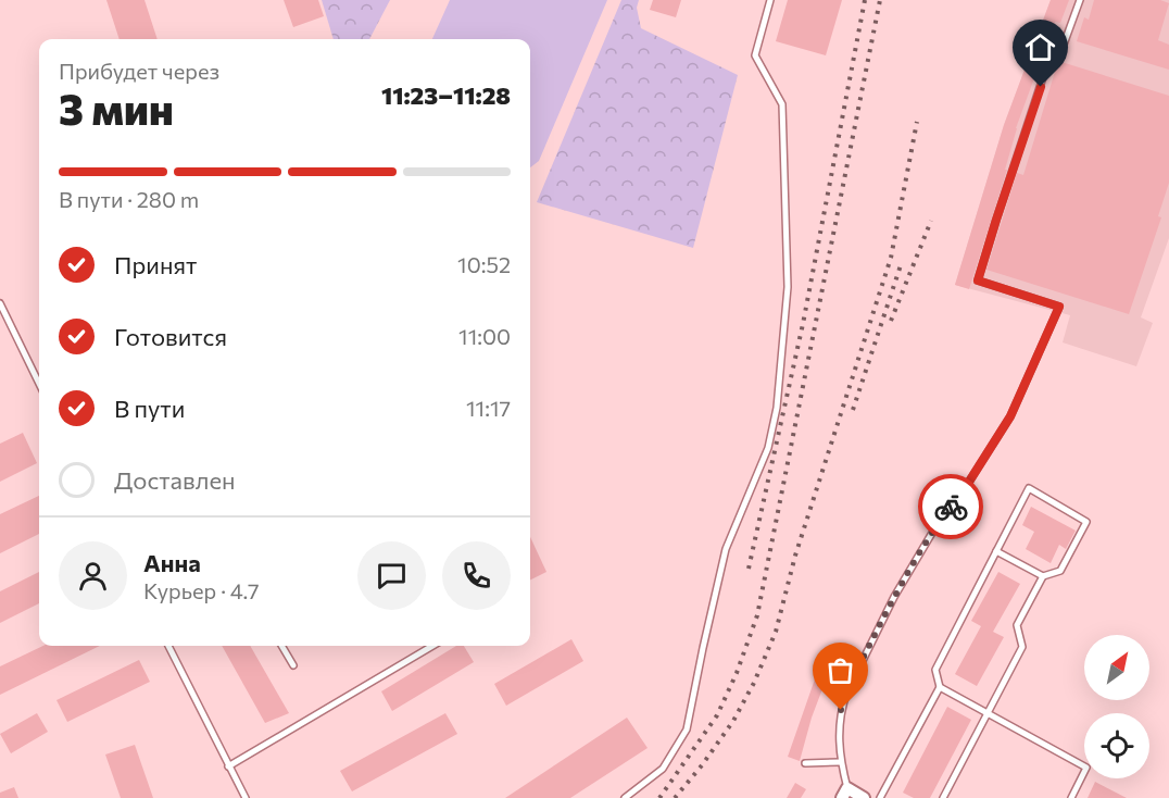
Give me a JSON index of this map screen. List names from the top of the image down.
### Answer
{
  "north": "top right",
  "page": {
    "heading": ["3 мин", "Прибудет через", "11:23–11:28"],
    "panel": ["Анна", "Курьер · 4.7"],
    "bar": "В пути · 280 m",
    "list": [
      ["Принят", "10:52"],
      ["Готовится", "11:00"],
      ["В пути", "11:17"],
      "Доставлен"
    ]
  }
}
